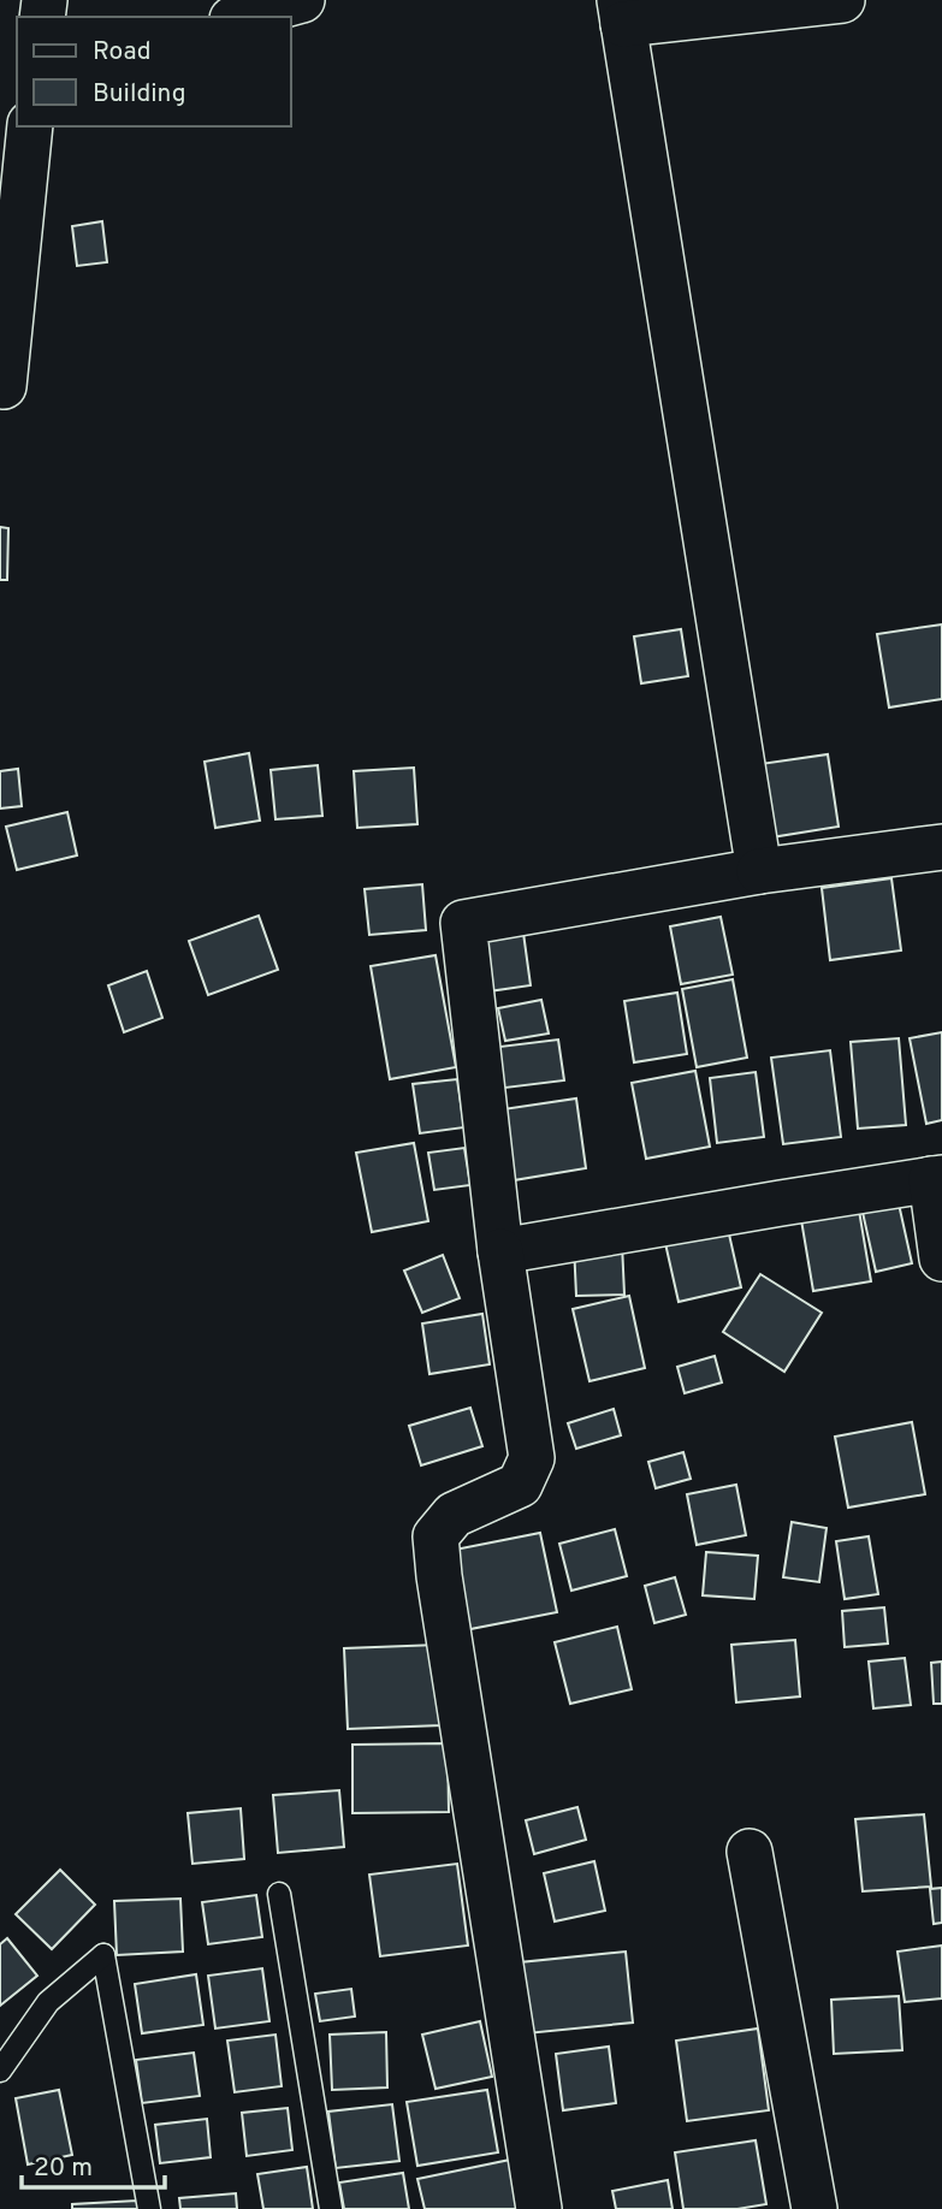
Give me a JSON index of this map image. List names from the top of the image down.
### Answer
{
  "legend": ["Road", "Building"],
  "scale_bar": "20 m"
}
